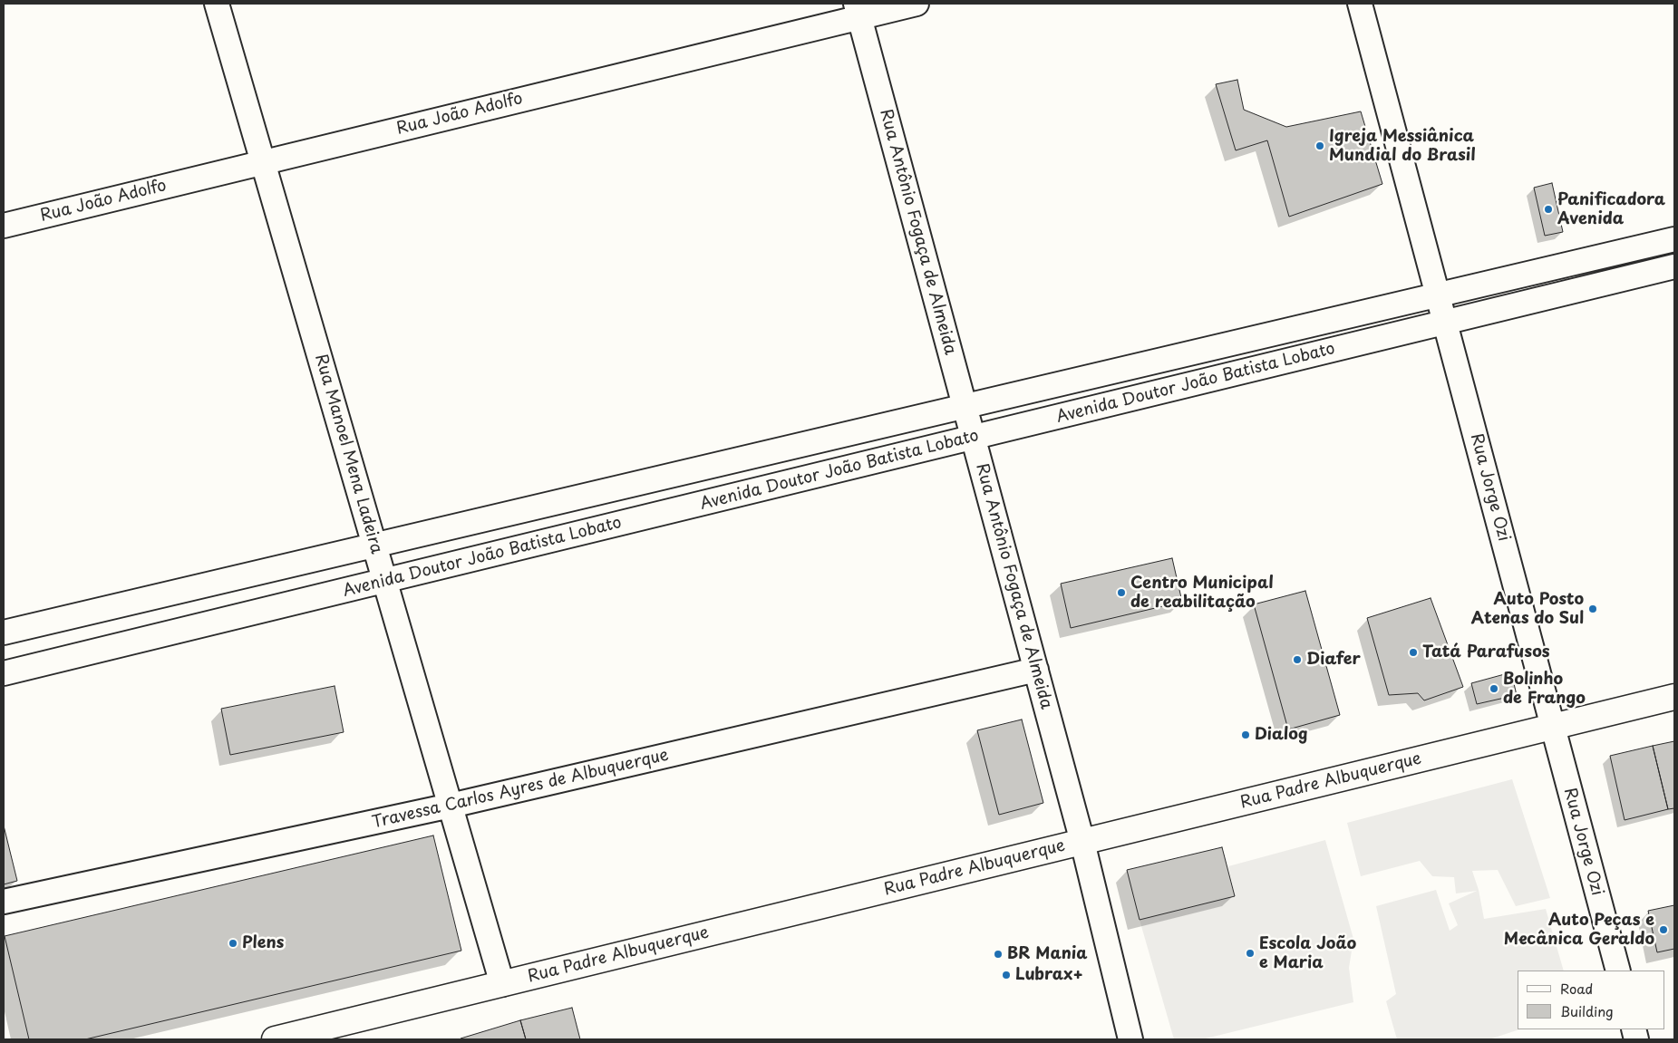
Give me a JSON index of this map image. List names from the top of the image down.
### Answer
{
  "streets": {
    "main road": ["Rua Padre Albuquerque"],
    "street": [
      "Rua João Adolfo",
      "Rua Antônio Fogaça de Almeida",
      "Avenida Doutor João Batista Lobato",
      "Rua Manoel Mena Ladeira",
      "Rua Jorge Ozi",
      "Travessa Carlos Ayres de Albuquerque"
    ]
  },
  "crossings": [
    ["Rua João Adolfo", "Rua Antônio Fogaça de Almeida"],
    ["Rua João Adolfo", "Rua Manoel Mena Ladeira"],
    ["Rua Antônio Fogaça de Almeida", "Avenida Doutor João Batista Lobato"],
    ["Rua Antônio Fogaça de Almeida", "Rua Padre Albuquerque"],
    ["Rua Antônio Fogaça de Almeida", "Travessa Carlos Ayres de Albuquerque"],
    ["Avenida Doutor João Batista Lobato", "Rua Manoel Mena Ladeira"],
    ["Avenida Doutor João Batista Lobato", "Rua Jorge Ozi"],
    ["Rua Manoel Mena Ladeira", "Rua Padre Albuquerque"],
    ["Rua Manoel Mena Ladeira", "Travessa Carlos Ayres de Albuquerque"],
    ["Rua Jorge Ozi", "Rua Padre Albuquerque"]
  ],
  "places": [
    "Igreja Messiânica Mundial do Brasil",
    "Panificadora Avenida",
    "Centro Municipal de reabilitação",
    "Auto Posto Atenas do Sul",
    "Tatá Parafusos",
    "Diafer",
    "Bolinho de Frango",
    "Dialog",
    "Auto Peças e Mecânica Geraldo",
    "Plens",
    "Escola João e Maria",
    "BR Mania",
    "Lubrax+"
  ],
  "legend": ["Road", "Building"]
}
